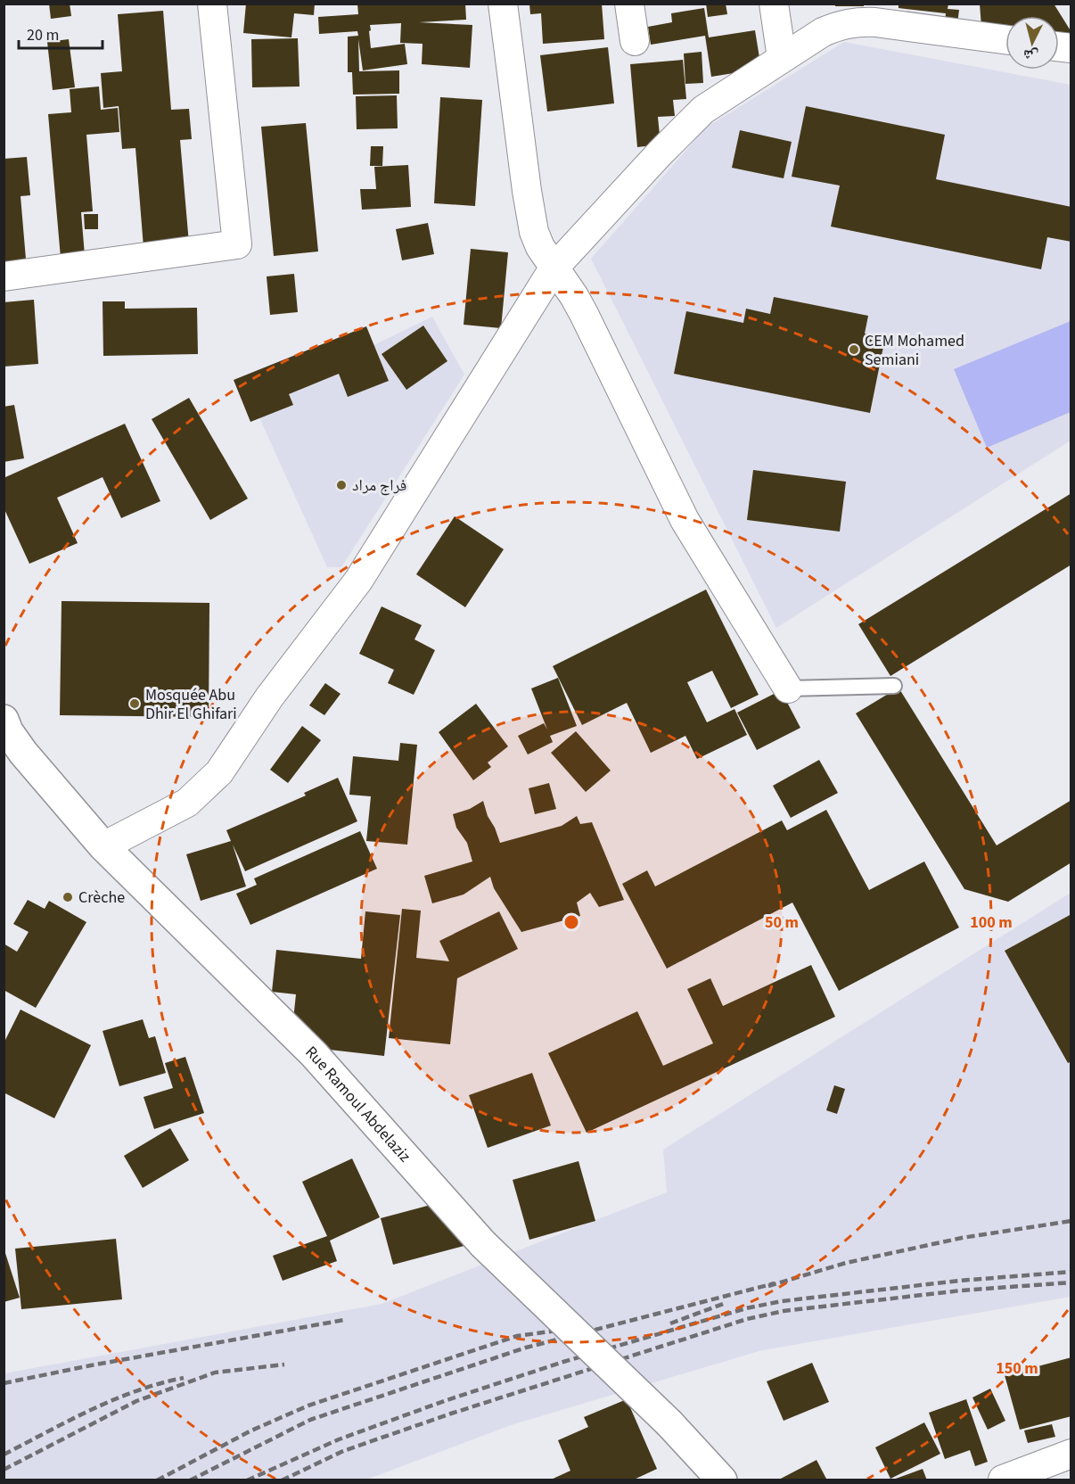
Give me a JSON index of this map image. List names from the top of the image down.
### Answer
{
  "streets": {
    "street": ["Rue Ramoul Abdelaziz"]
  },
  "places": [
    "CEM Mohamed Semiani",
    "فراج مراد",
    "Mosquée Abu Dhir El Ghifari",
    "Crèche"
  ],
  "scale_bar": "20 m",
  "north": "bottom",
  "rings": ["50 m", "100 m", "150 m"]
}
